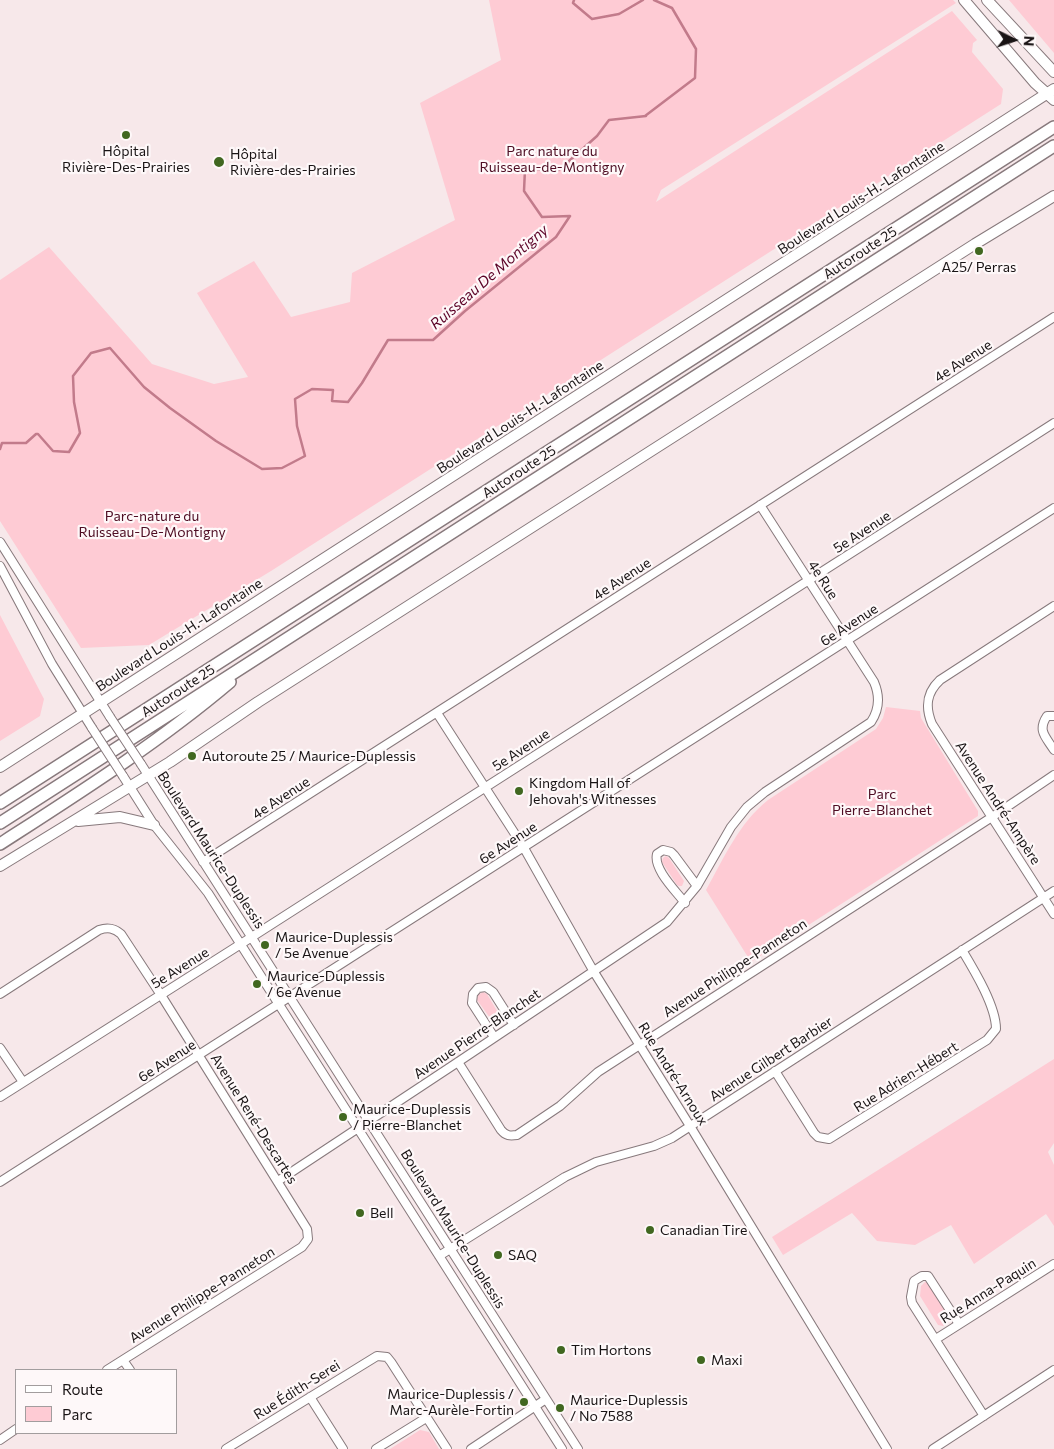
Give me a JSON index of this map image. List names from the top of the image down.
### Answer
{
  "streets": {
    "highway": ["Autoroute 25"],
    "main road": ["Boulevard Louis-H.-Lafontaine"],
    "street": [
      "4e Avenue",
      "5e Avenue",
      "4e Rue",
      "6e Avenue",
      "Avenue André-Ampère",
      "Boulevard Maurice-Duplessis",
      "Avenue Philippe-Panneton",
      "Avenue Pierre-Blanchet",
      "Avenue Gilbert Barbier",
      "Rue André-Arnoux",
      "Rue Adrien-Hébert",
      "Avenue René-Descartes",
      "Rue Anna-Paquin",
      "Rue Édith-Serei"
    ]
  },
  "crossings": [
    ["Boulevard Louis-H.-Lafontaine", "Boulevard Maurice-Duplessis"],
    ["4e Avenue", "4e Rue"],
    ["4e Avenue", "Boulevard Maurice-Duplessis"],
    ["4e Avenue", "Rue André-Arnoux"],
    ["5e Avenue", "4e Rue"],
    ["5e Avenue", "Boulevard Maurice-Duplessis"],
    ["5e Avenue", "Rue André-Arnoux"],
    ["5e Avenue", "Avenue René-Descartes"],
    ["4e Rue", "6e Avenue"],
    ["4e Rue", "Avenue Pierre-Blanchet"],
    ["6e Avenue", "Boulevard Maurice-Duplessis"],
    ["6e Avenue", "Rue André-Arnoux"],
    ["6e Avenue", "Avenue René-Descartes"],
    ["Avenue André-Ampère", "Avenue Philippe-Panneton"],
    ["Avenue André-Ampère", "Avenue Gilbert Barbier"],
    ["Boulevard Maurice-Duplessis", "Avenue Pierre-Blanchet"],
    ["Boulevard Maurice-Duplessis", "Avenue Gilbert Barbier"],
    ["Avenue Philippe-Panneton", "Avenue Pierre-Blanchet"],
    ["Avenue Philippe-Panneton", "Rue André-Arnoux"],
    ["Avenue Philippe-Panneton", "Avenue René-Descartes"],
    ["Avenue Pierre-Blanchet", "Rue André-Arnoux"],
    ["Avenue Pierre-Blanchet", "Avenue René-Descartes"],
    ["Avenue Gilbert Barbier", "Rue André-Arnoux"],
    ["Avenue Gilbert Barbier", "Rue Adrien-Hébert"]
  ],
  "water": ["Ruisseau De Montigny"],
  "parks": ["Parc nature du Ruisseau-de-Montigny", "Parc-nature du Ruisseau-De-Montigny", "Parc Pierre-Blanchet"],
  "places": [
    "Hôpital Rivière-Des-Prairies",
    "Hôpital Rivière-des-Prairies",
    "A25/ Perras",
    "Autoroute 25 / Maurice-Duplessis",
    "Kingdom Hall of Jehovah's Witnesses",
    "Maurice-Duplessis / 5e Avenue",
    "Maurice-Duplessis / 6e Avenue",
    "Maurice-Duplessis / Pierre-Blanchet",
    "Bell",
    "Canadian Tire",
    "SAQ",
    "Tim Hortons",
    "Maxi",
    "Maurice-Duplessis / Marc-Aurèle-Fortin",
    "Maurice-Duplessis / No 7588"
  ],
  "legend": ["Route", "Parc"],
  "north": "right"
}
